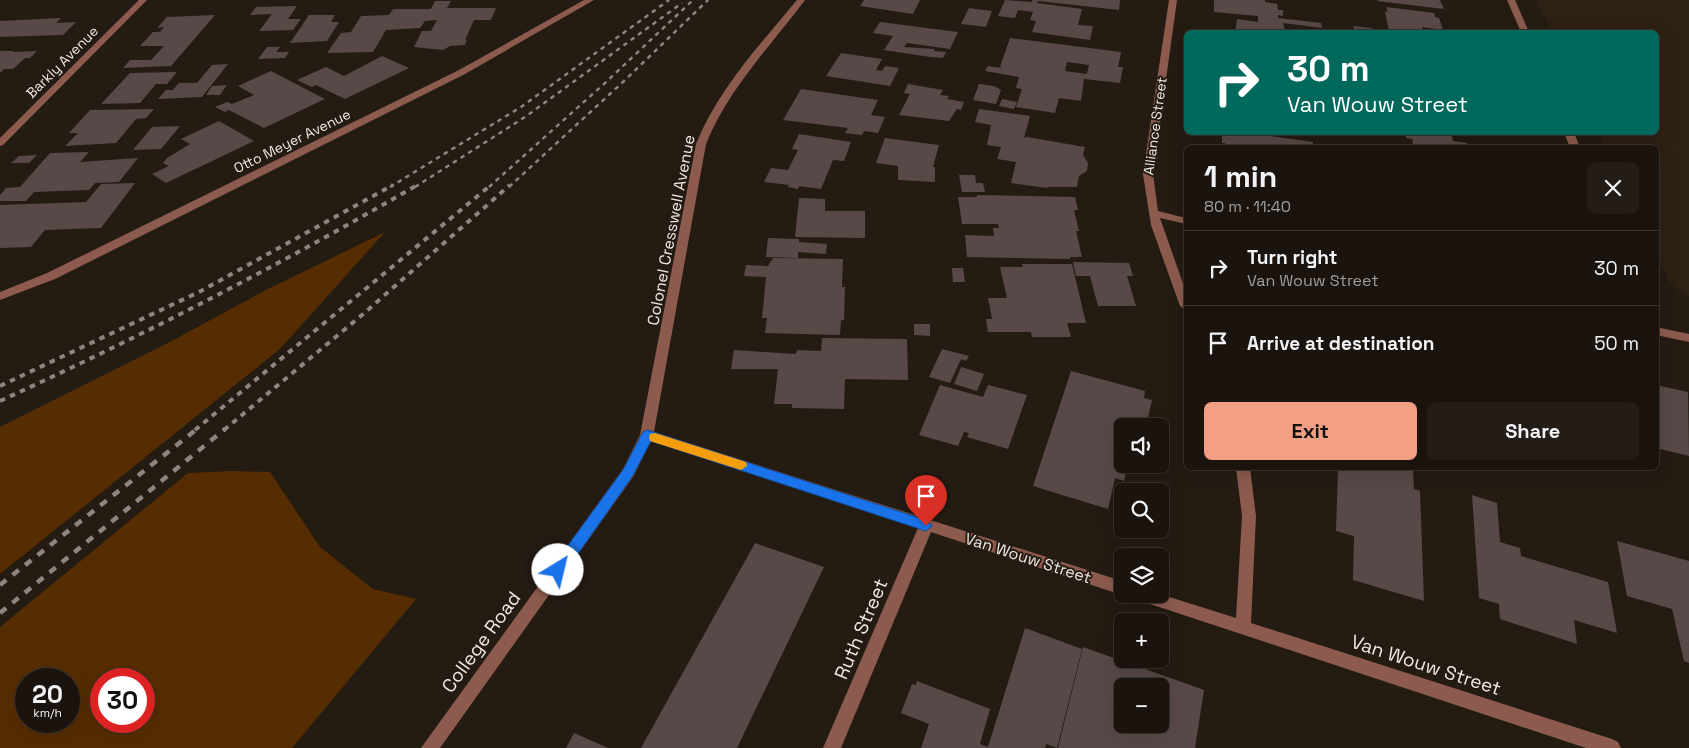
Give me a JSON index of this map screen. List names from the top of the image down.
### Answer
{
  "streets": {
    "street": [
      "Barkly Avenue",
      "Alliance Street",
      "Otto Meyer Avenue",
      "Colonel Cresswell Avenue",
      "Van Wouw Street",
      "Ruth Street",
      "College Road"
    ]
  },
  "crossings": [
    ["Colonel Cresswell Avenue", "Van Wouw Street"],
    ["Colonel Cresswell Avenue", "College Road"],
    ["Van Wouw Street", "Ruth Street"],
    ["Van Wouw Street", "College Road"]
  ],
  "page": {
    "turn": ["30 m", "Van Wouw Street"],
    "heading": ["1 min", "80 m · 11:40"],
    "list": [
      {
        "name": "Turn right",
        "note": "Van Wouw Street",
        "value": "30 m"
      },
      {
        "name": "Arrive at destination",
        "value": "50 m"
      }
    ],
    "buttons": ["Exit", "Share"],
    "map_buttons": ["+", "−"],
    "speed": "20 km/h",
    "limit": "30"
  }
}
